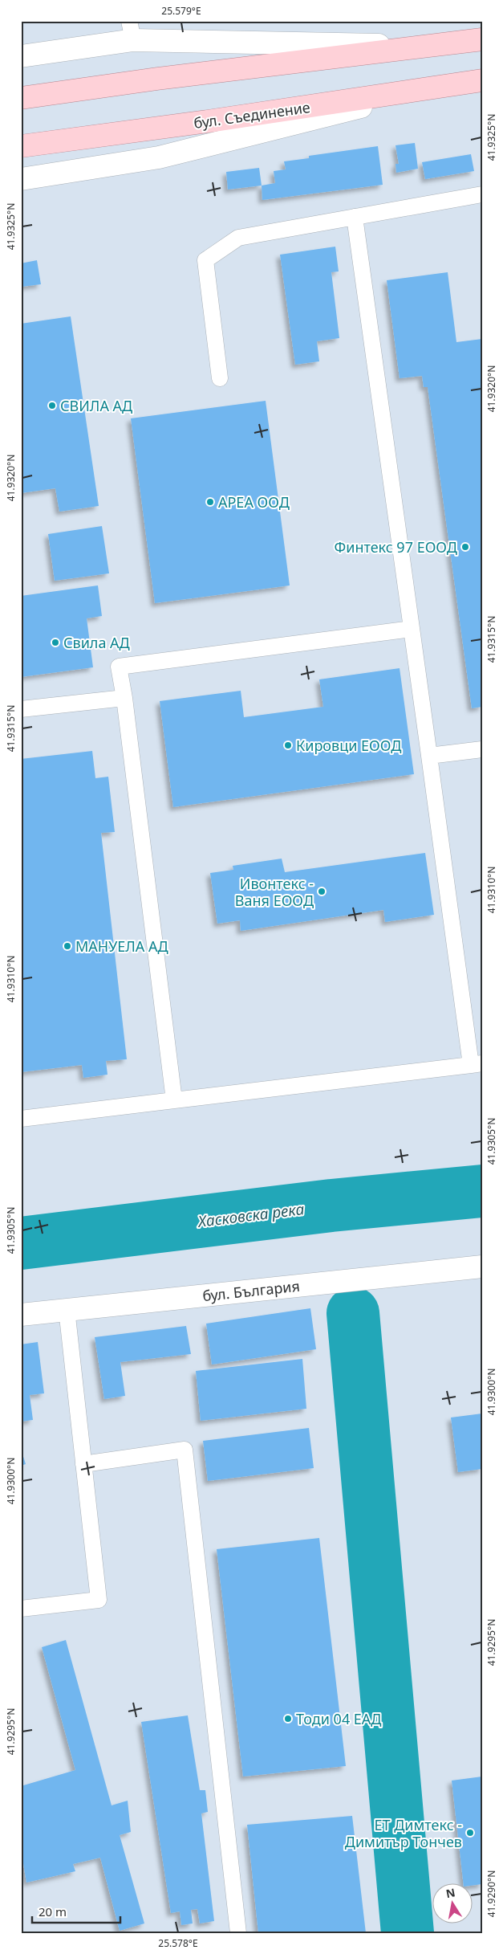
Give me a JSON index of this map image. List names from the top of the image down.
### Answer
{
  "streets": {
    "main road": ["бул. Съединение"],
    "street": ["бул. България"]
  },
  "water": ["Хасковска река"],
  "places": [
    "СВИЛА АД",
    "АРЕА ООД",
    "Финтекс 97 ЕООД",
    "Свила АД",
    "Кировци ЕООД",
    "Ивонтекс - Ваня ЕООД",
    "МАНУЕЛА АД",
    "Тоди 04 ЕАД",
    "ЕТ Димтекс - Димитър Тончев"
  ],
  "scale_bar": "20 m",
  "north": "top",
  "coordinates": [
    "25.579°E",
    "41.9325°N",
    "41.9320°N",
    "41.9315°N",
    "41.9310°N",
    "41.9305°N",
    "41.9300°N",
    "41.9295°N",
    "41.9290°N",
    "25.578°E"
  ]
}
